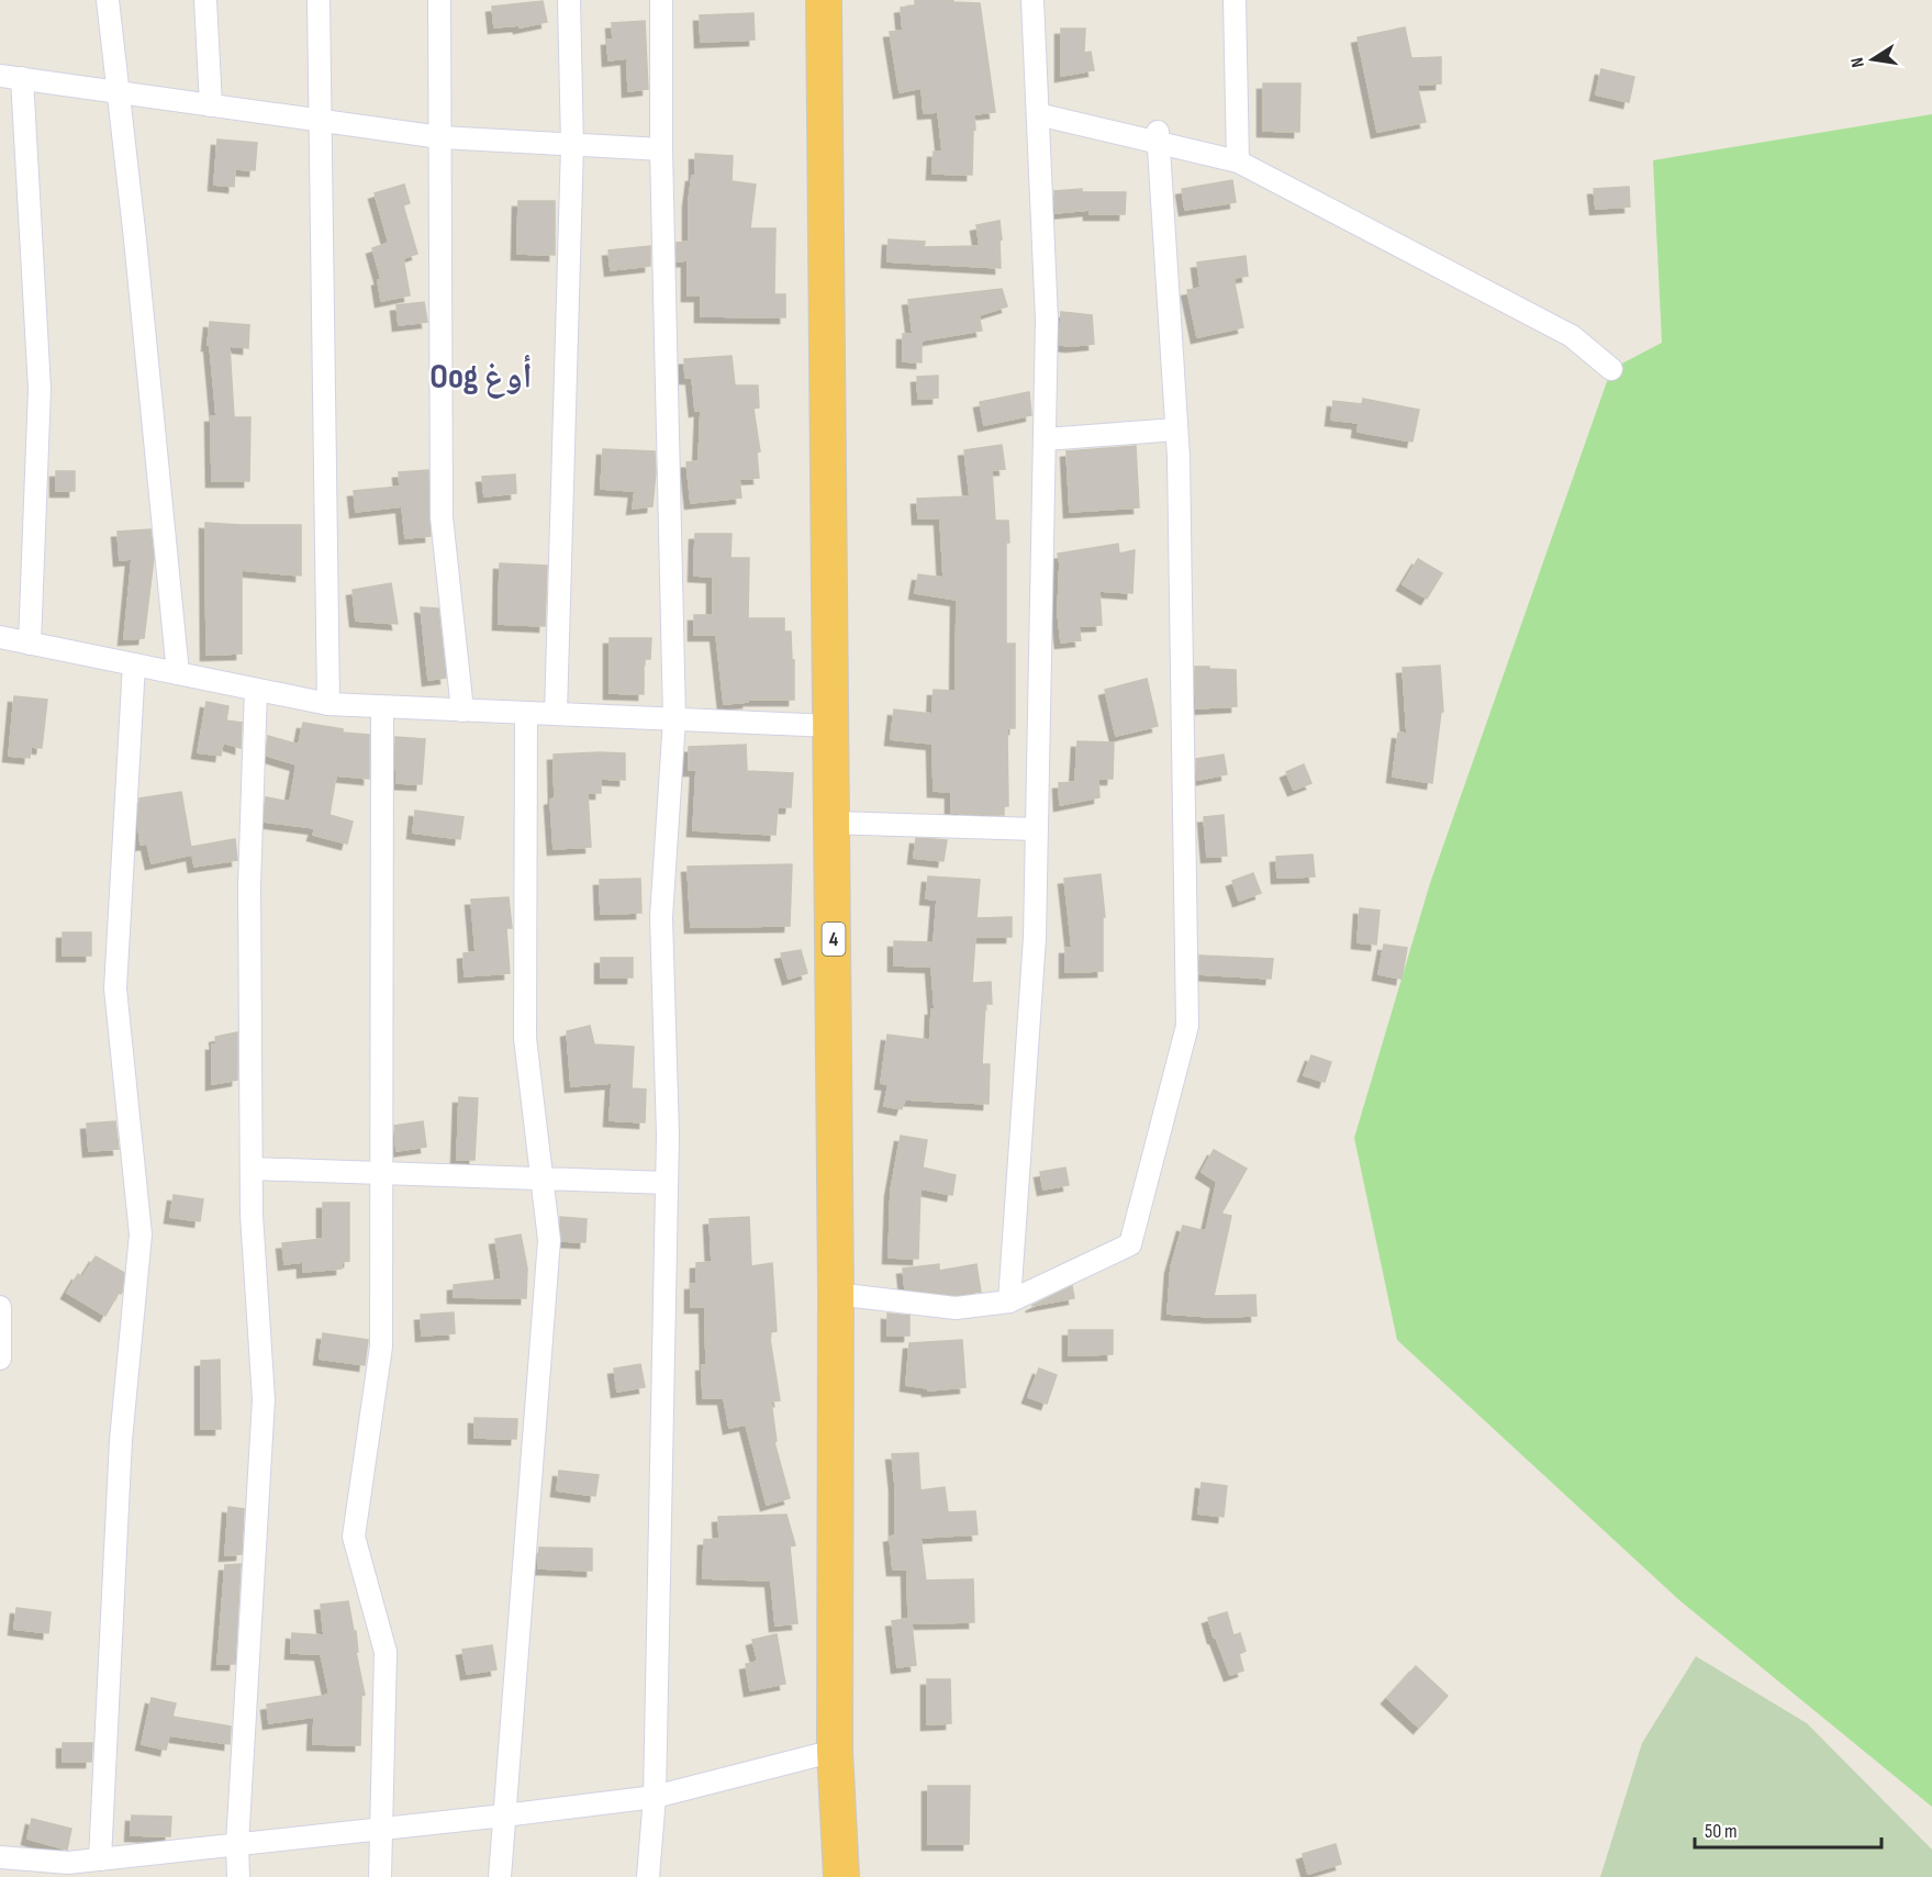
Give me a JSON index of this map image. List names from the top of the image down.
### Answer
{
  "streets": {
    "highway": ["4"]
  },
  "districts": ["Oog أوغ"],
  "scale_bar": "50 m",
  "north": "left"
}
